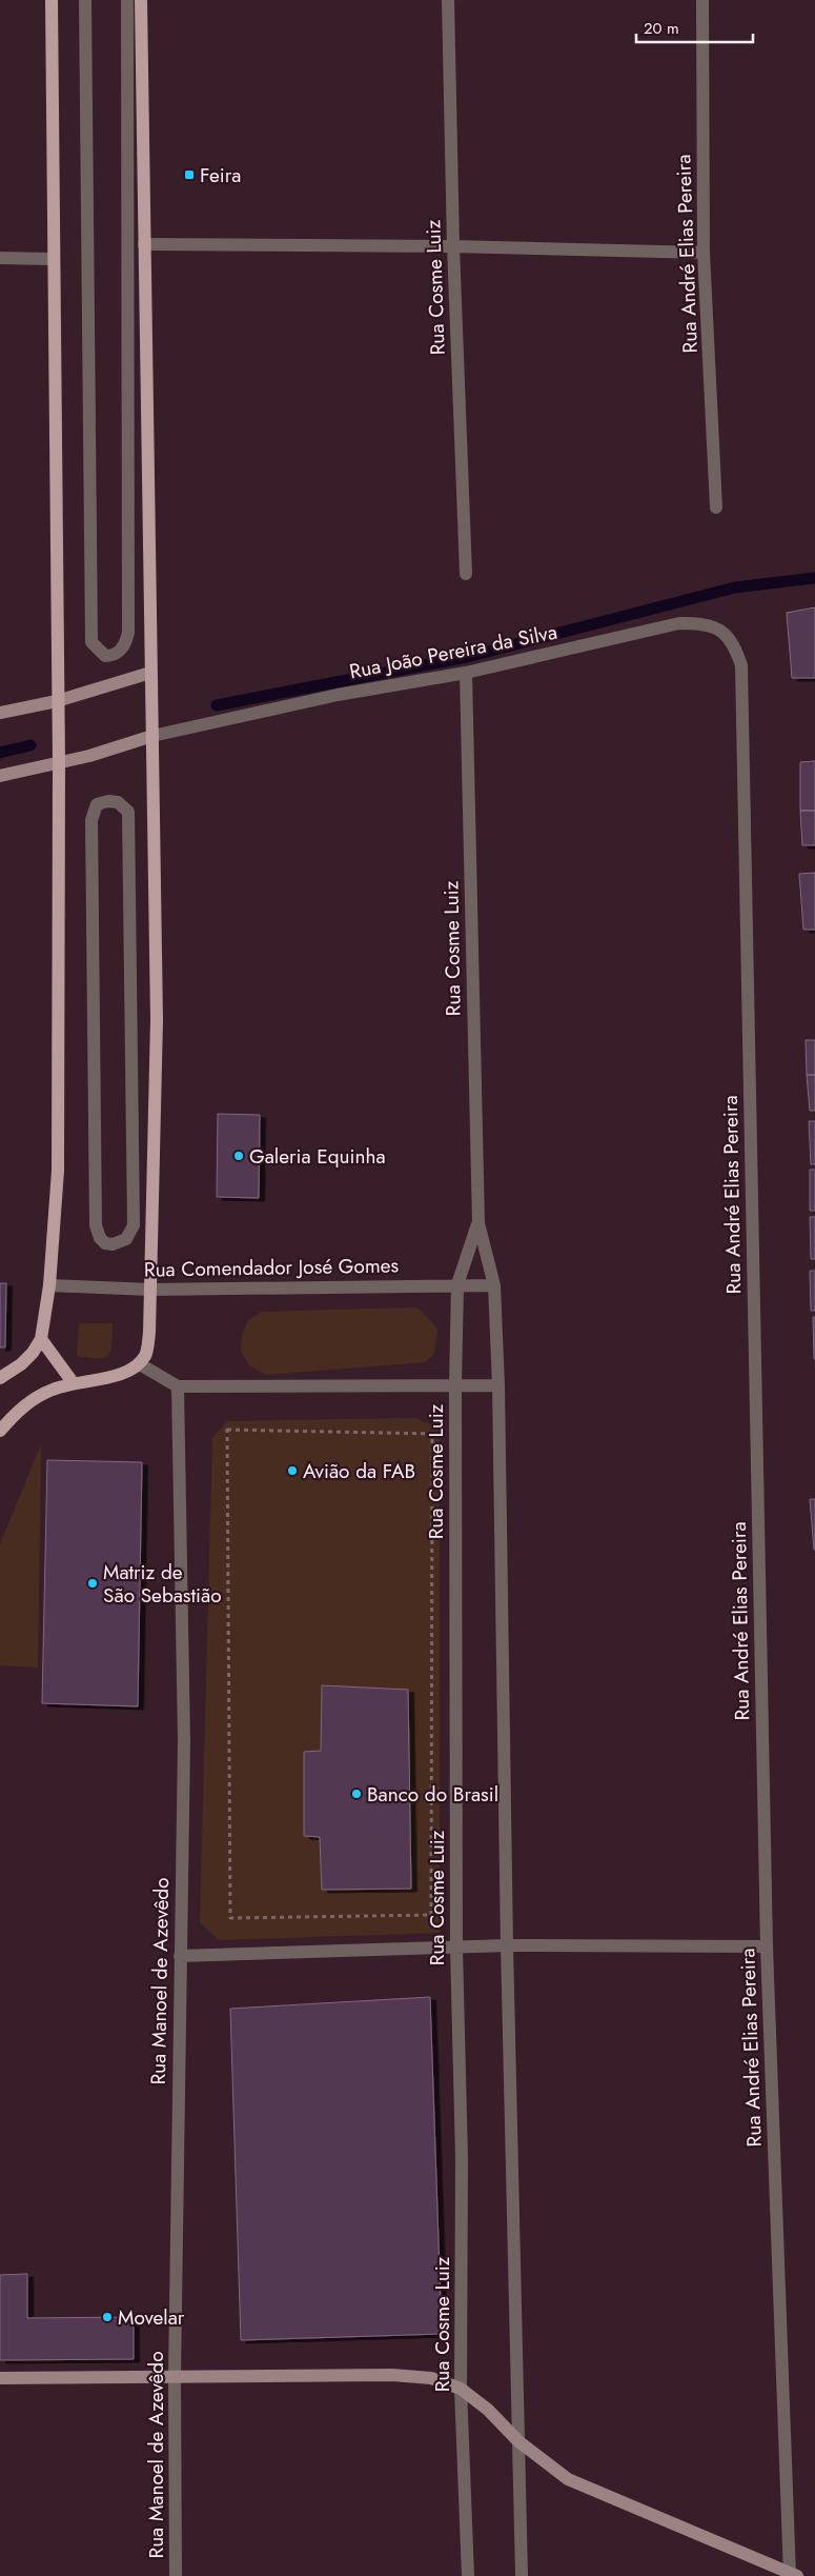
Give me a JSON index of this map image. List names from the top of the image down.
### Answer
{
  "streets": {
    "street": [
      "Rua André Elias Pereira",
      "Rua Cosme Luiz",
      "Rua João Pereira da Silva",
      "Rua Comendador José Gomes",
      "Rua Manoel de Azevêdo"
    ]
  },
  "crossings": [
    ["Rua André Elias Pereira", "Rua João Pereira da Silva"],
    ["Rua Cosme Luiz", "Rua João Pereira da Silva"],
    ["Rua Cosme Luiz", "Rua Comendador José Gomes"]
  ],
  "places": {
    "transit": ["Feira"],
    "other": [
      "Galeria Equinha",
      "Avião da FAB",
      "Matriz de São Sebastião",
      "Banco do Brasil",
      "Movelar"
    ]
  },
  "scale_bar": "20 m"
}
